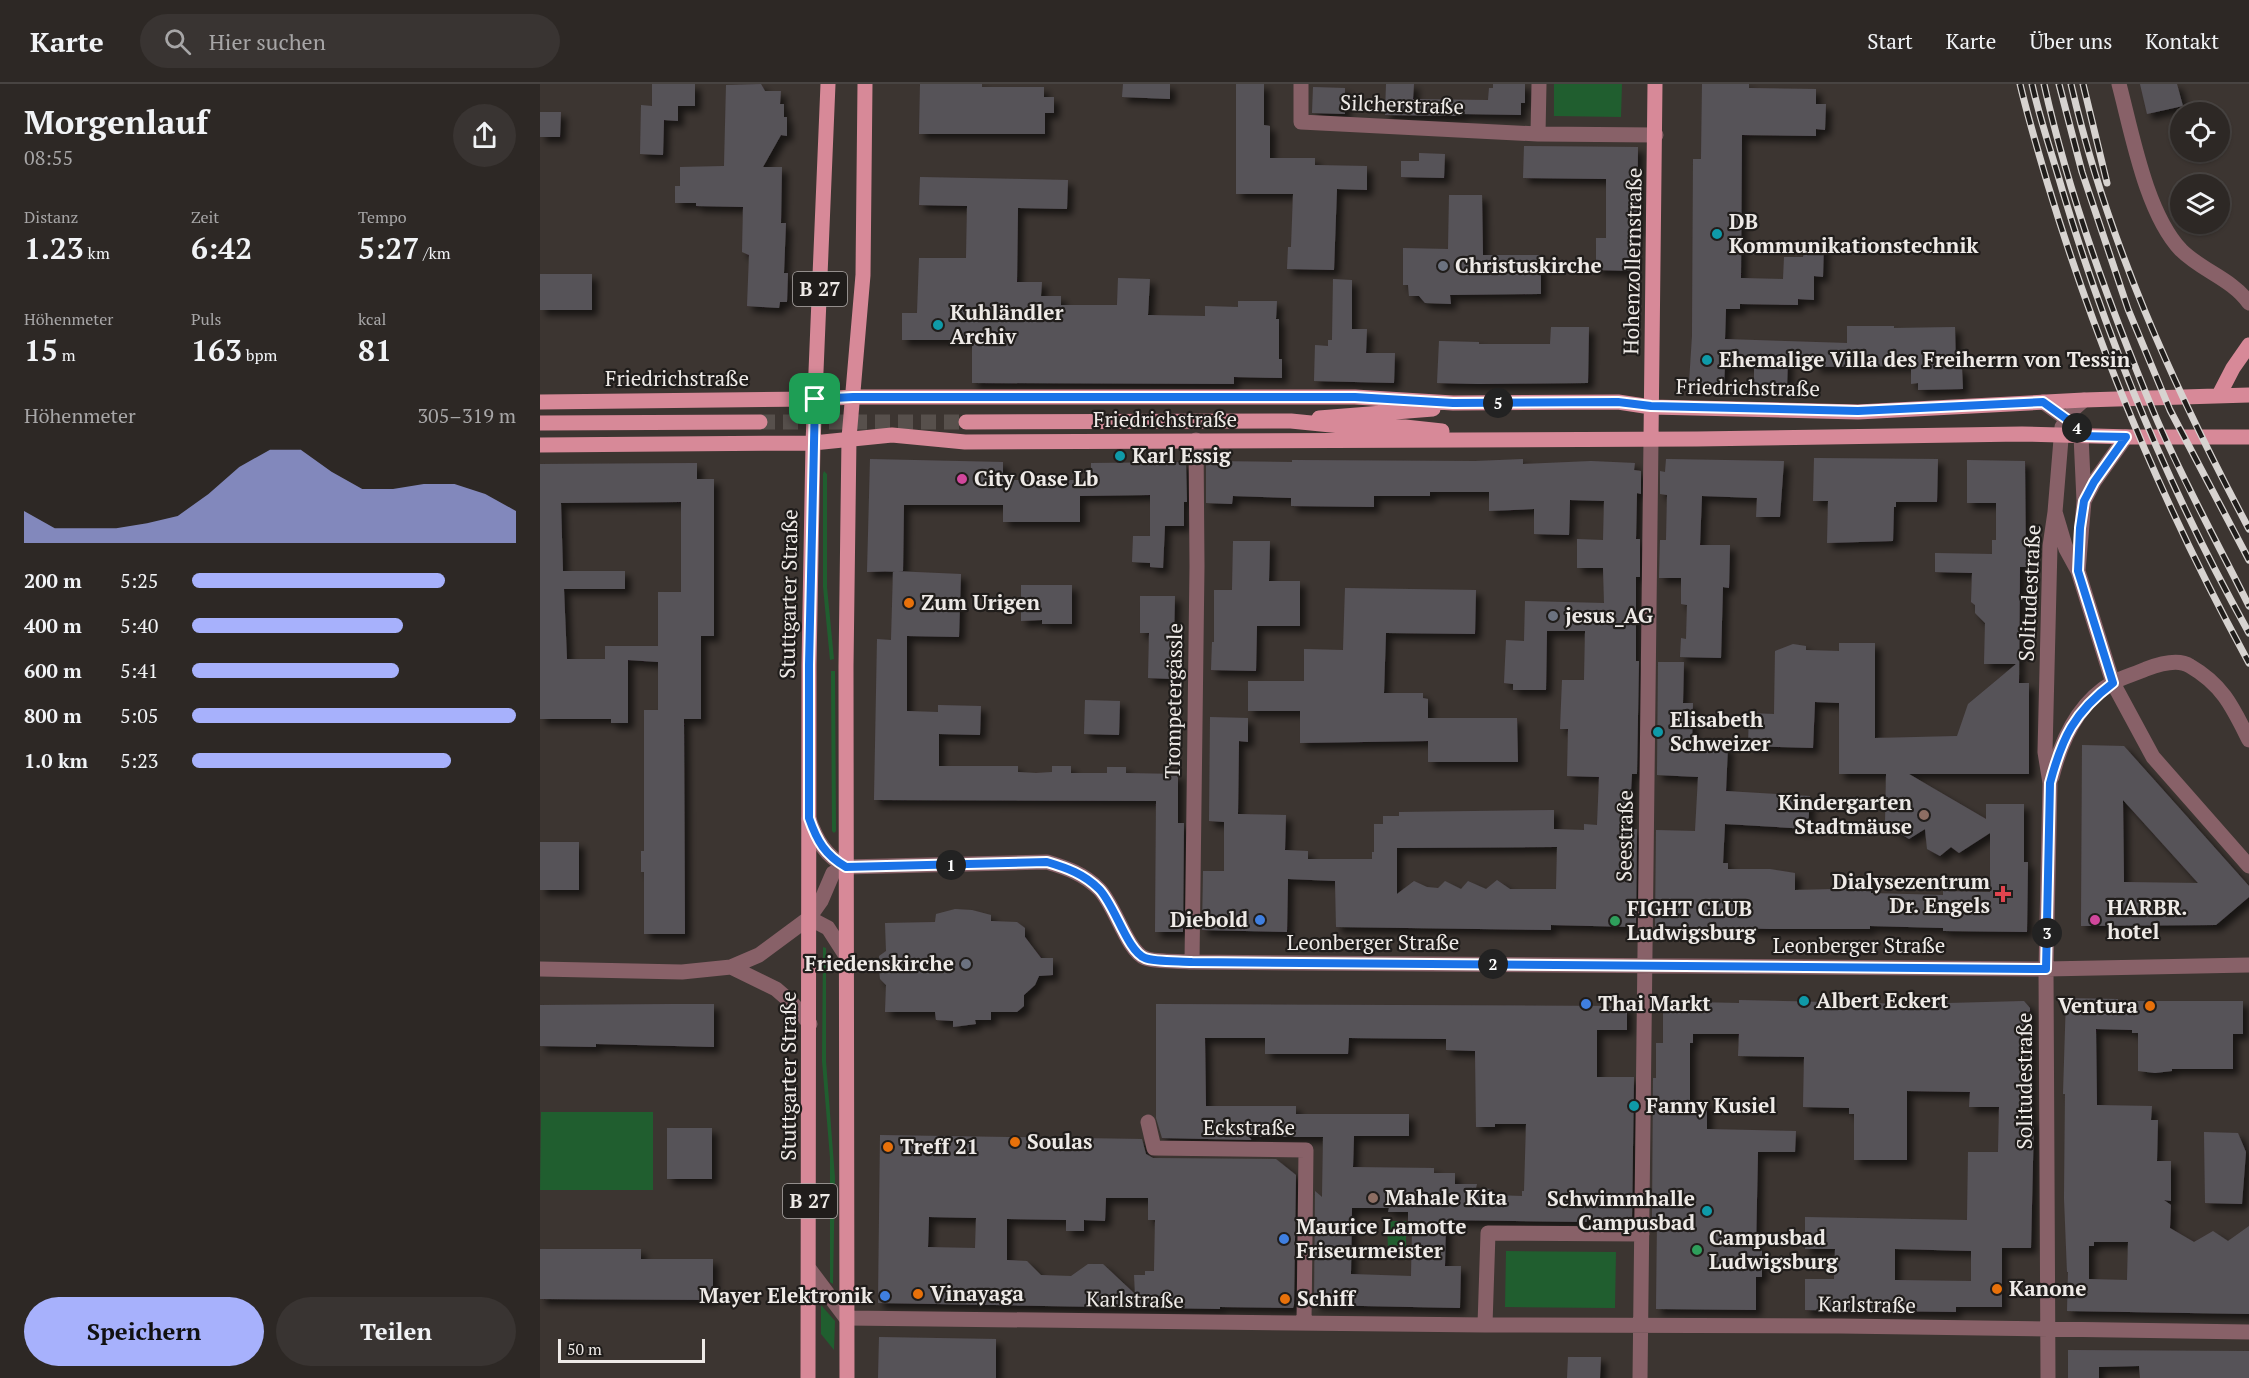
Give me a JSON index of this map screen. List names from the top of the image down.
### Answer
{
  "streets": {
    "main road": [
      "Hohenzollernstraße",
      "B 27",
      "Friedrichstraße",
      "Stuttgarter Straße"
    ],
    "street": [
      "Silcherstraße",
      "Solitudestraße",
      "Trompetergässle",
      "Seestraße",
      "Leonberger Straße",
      "Eckstraße",
      "Karlstraße"
    ]
  },
  "crossings": [
    ["Hohenzollernstraße", "Friedrichstraße"],
    ["Hohenzollernstraße", "Seestraße"],
    ["B 27", "Friedrichstraße"],
    ["B 27", "Stuttgarter Straße"],
    ["B 27", "Leonberger Straße"],
    ["B 27", "Karlstraße"],
    ["Friedrichstraße", "Stuttgarter Straße"],
    ["Friedrichstraße", "Trompetergässle"],
    ["Friedrichstraße", "Seestraße"],
    ["Solitudestraße", "Leonberger Straße"],
    ["Solitudestraße", "Karlstraße"],
    ["Stuttgarter Straße", "Leonberger Straße"],
    ["Trompetergässle", "Leonberger Straße"],
    ["Seestraße", "Leonberger Straße"],
    ["Seestraße", "Karlstraße"],
    ["Eckstraße", "Karlstraße"]
  ],
  "places": {
    "other": [
      "DB Kommunikationstechnik",
      "Christuskirche",
      "Kuhländler Archiv",
      "Ehemalige Villa des Freiherrn von Tessin",
      "Karl Essig",
      "City Oase Lb",
      "Zum Urigen",
      "jesus_AG",
      "Elisabeth Schweizer",
      "Kindergarten Stadtmäuse",
      "Diebold",
      "HARBR. hotel",
      "FIGHT CLUB Ludwigsburg",
      "Friedenskirche",
      "Albert Eckert",
      "Thai Markt",
      "Ventura",
      "Fanny Kusiel",
      "Soulas",
      "Treff 21",
      "Mahale Kita",
      "Schwimmhalle Campusbad",
      "Maurice Lamotte Friseurmeister",
      "Campusbad Ludwigsburg",
      "Kanone",
      "Vinayaga",
      "Mayer Elektronik",
      "Schiff"
    ],
    "health": ["Dialysezentrum Dr. Engels"]
  },
  "scale_bar": "50 m",
  "page": {
    "header": "Karte",
    "search": "Hier suchen",
    "nav": [
      "Start",
      "Karte",
      "Über uns",
      "Kontakt"
    ],
    "heading": ["Morgenlauf", "08:55"],
    "stats": [
      ["Distanz", "1.23 km"],
      ["Zeit", "6:42"],
      ["Tempo", "5:27 /km"],
      ["Höhenmeter", "15 m"],
      ["Puls", "163 bpm"],
      ["kcal", "81"]
    ],
    "pins": [
      "5",
      "4",
      "1",
      "3",
      "2"
    ],
    "chart": ["Höhenmeter", "305–319 m"],
    "list": [
      {
        "name": "200 m",
        "note": "5:25"
      },
      {
        "name": "400 m",
        "note": "5:40"
      },
      {
        "name": "600 m",
        "note": "5:41"
      },
      {
        "name": "800 m",
        "note": "5:05"
      },
      {
        "name": "1.0 km",
        "note": "5:23"
      }
    ],
    "buttons": ["Speichern", "Teilen"],
    "scale": "50 m"
  }
}
